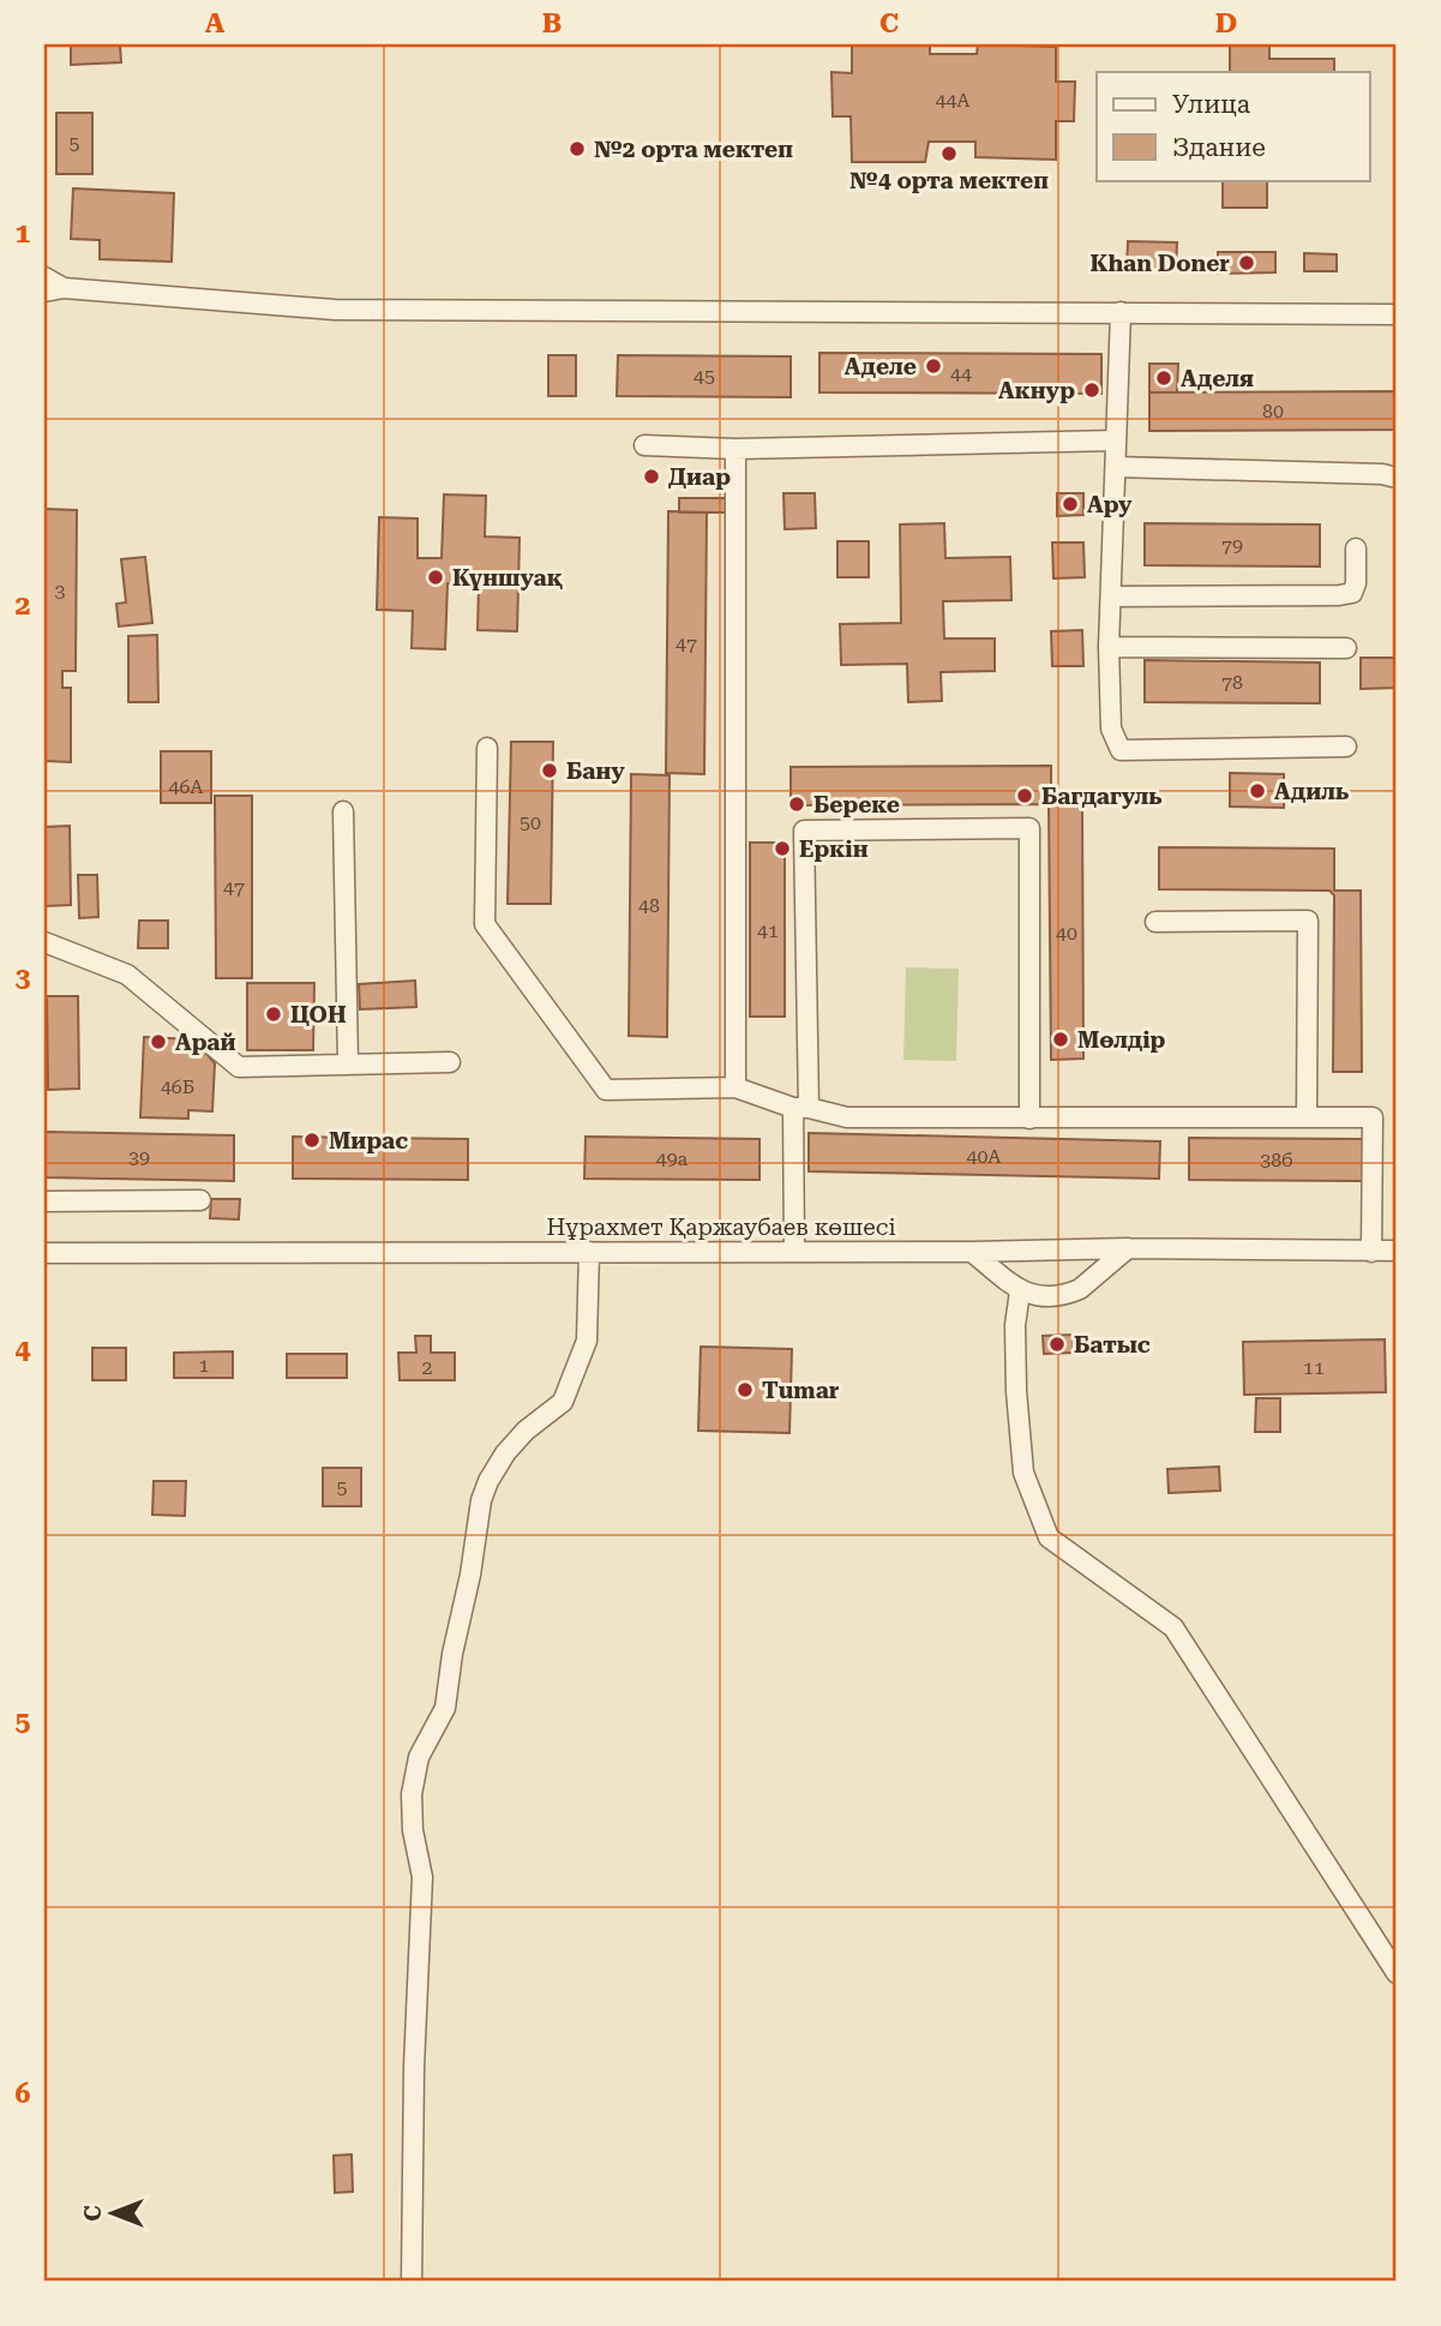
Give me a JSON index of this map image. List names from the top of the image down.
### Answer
{
  "streets": {
    "street": ["Нұрахмет Қаржаубаев көшесі"]
  },
  "places": [
    "№2 орта мектеп",
    "№4 орта мектеп",
    "Khan Doner",
    "Аделе",
    "Аделя",
    "Акнур",
    "Диар",
    "Ару",
    "Күншуақ",
    "Бану",
    "Адиль",
    "Багдагуль",
    "Береке",
    "Еркін",
    "ЦОН",
    "Мөлдір",
    "Арай",
    "Мирас",
    "Батыс",
    "Tumar"
  ],
  "house_numbers": [
    "44А",
    "5",
    "44",
    "45",
    "80",
    "79",
    "3",
    "47",
    "78",
    "46А",
    "50",
    "47",
    "48",
    "41",
    "40",
    "46Б",
    "40А",
    "39",
    "49а",
    "38б",
    "1",
    "2",
    "11",
    "5"
  ],
  "legend": ["Улица", "Здание"],
  "north": "left",
  "grid": {
    "columns": [
      "A",
      "B",
      "C",
      "D"
    ],
    "rows": [
      "1",
      "2",
      "3",
      "4",
      "5",
      "6"
    ]
  }
}
